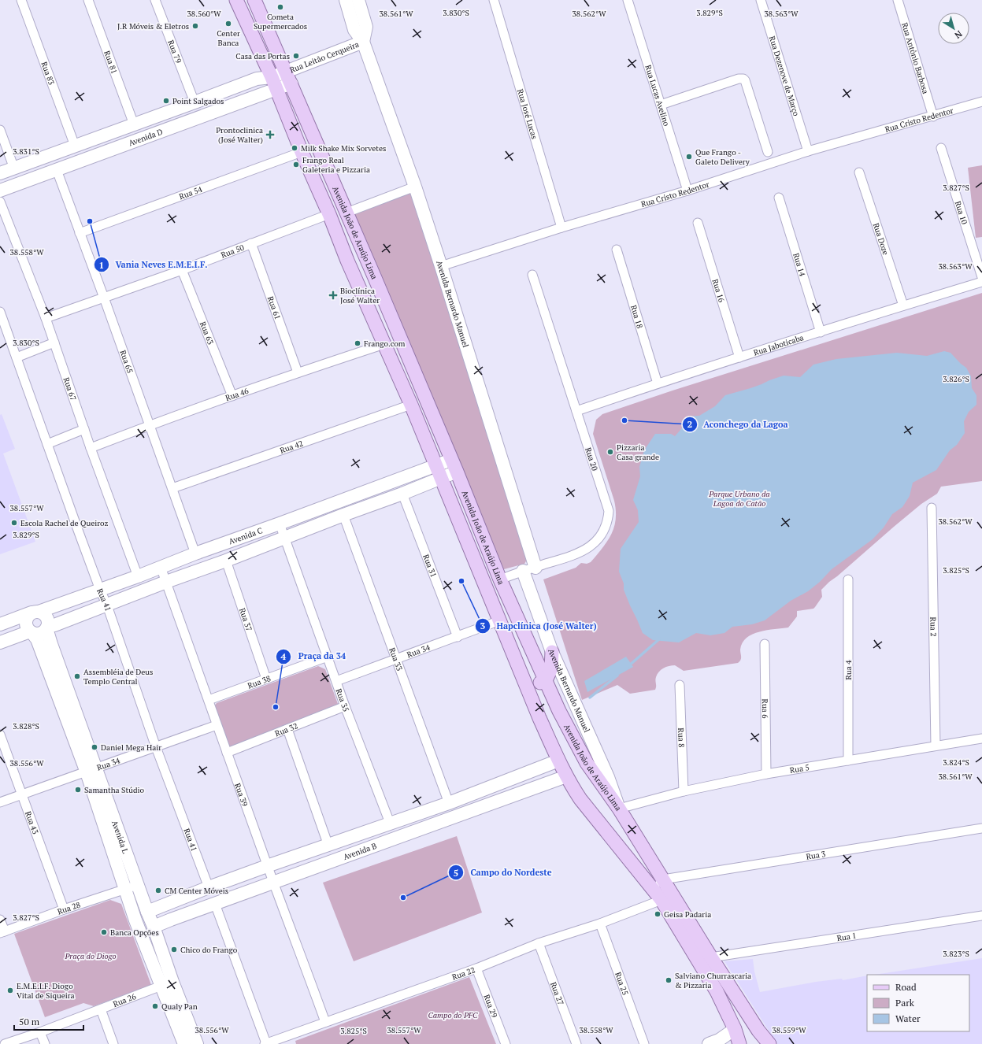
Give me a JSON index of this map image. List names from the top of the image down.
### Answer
{
  "streets": {
    "main road": ["Avenida João de Araújo Lima"],
    "street": [
      "Rua 79",
      "Rua Leitão Cerqueira",
      "Rua Antônio Barbosa",
      "Rua 81",
      "Rua 83",
      "Rua Dezenove de Março",
      "Rua Lucas Avelino",
      "Rua José Lucas",
      "Rua Cristo Redentor",
      "Avenida D",
      "Rua 54",
      "Rua 10",
      "Rua Doze",
      "Rua 50",
      "Rua 14",
      "Rua 16",
      "Avenida Bernardo Manuel",
      "Rua 61",
      "Rua 18",
      "Rua 63",
      "Rua Jaboticaba",
      "Rua 65",
      "Rua 67",
      "Rua 46",
      "Rua 42",
      "Rua 20",
      "Avenida C",
      "Rua 31",
      "Rua 41",
      "Rua 37",
      "Rua 2",
      "Rua 34",
      "Rua 33",
      "Rua 4",
      "Rua 38",
      "Rua 35",
      "Rua 6",
      "Rua 32",
      "Rua 8",
      "Rua 5",
      "Rua 39",
      "Rua 43",
      "Avenida L",
      "Avenida B",
      "Rua 3",
      "Rua 28",
      "Rua 1",
      "Rua 22",
      "Rua 25",
      "Rua 27",
      "Rua 26",
      "Rua 29"
    ]
  },
  "crossings": [
    ["Rua 79", "Avenida D"],
    ["Rua Leitão Cerqueira", "Avenida D"],
    ["Rua Leitão Cerqueira", "Avenida João de Araújo Lima"],
    ["Rua Leitão Cerqueira", "Avenida Bernardo Manuel"],
    ["Rua Antônio Barbosa", "Rua Cristo Redentor"],
    ["Rua 81", "Avenida D"],
    ["Rua 83", "Avenida D"],
    ["Rua Dezenove de Março", "Rua Cristo Redentor"],
    ["Rua Lucas Avelino", "Rua Cristo Redentor"],
    ["Rua José Lucas", "Rua Cristo Redentor"],
    ["Rua Cristo Redentor", "Avenida Bernardo Manuel"],
    ["Avenida D", "Avenida João de Araújo Lima"],
    ["Avenida D", "Rua 65"],
    ["Rua 54", "Avenida João de Araújo Lima"],
    ["Rua 54", "Rua 65"],
    ["Avenida João de Araújo Lima", "Rua 50"],
    ["Avenida João de Araújo Lima", "Avenida Bernardo Manuel"],
    ["Avenida João de Araújo Lima", "Rua 46"],
    ["Avenida João de Araújo Lima", "Rua 42"],
    ["Avenida João de Araújo Lima", "Rua 20"],
    ["Avenida João de Araújo Lima", "Avenida C"],
    ["Avenida João de Araújo Lima", "Rua 34"],
    ["Avenida João de Araújo Lima", "Rua 5"],
    ["Avenida João de Araújo Lima", "Avenida B"],
    ["Avenida João de Araújo Lima", "Rua 3"],
    ["Avenida João de Araújo Lima", "Rua 1"],
    ["Avenida João de Araújo Lima", "Rua 22"],
    ["Rua Doze", "Rua Jaboticaba"],
    ["Rua 50", "Rua 61"],
    ["Rua 50", "Rua 63"],
    ["Rua 50", "Rua 65"],
    ["Rua 50", "Rua 67"],
    ["Rua 14", "Rua Jaboticaba"],
    ["Rua 16", "Rua Jaboticaba"],
    ["Avenida Bernardo Manuel", "Rua 20"],
    ["Avenida Bernardo Manuel", "Rua 5"],
    ["Rua 61", "Rua 46"],
    ["Rua 18", "Rua Jaboticaba"],
    ["Rua 63", "Rua 46"],
    ["Rua Jaboticaba", "Rua 20"],
    ["Rua 65", "Rua 46"],
    ["Rua 65", "Rua 42"],
    ["Rua 65", "Avenida C"],
    ["Rua 67", "Rua 46"],
    ["Rua 67", "Avenida C"],
    ["Avenida C", "Rua 41"],
    ["Avenida C", "Rua 35"],
    ["Avenida C", "Rua 39"],
    ["Avenida C", "Avenida L"],
    ["Rua 31", "Rua 34"],
    ["Rua 41", "Rua 34"],
    ["Rua 41", "Avenida B"],
    ["Rua 37", "Rua 38"],
    ["Rua 2", "Rua 5"],
    ["Rua 34", "Rua 33"],
    ["Rua 34", "Rua 35"],
    ["Rua 34", "Rua 39"],
    ["Rua 34", "Rua 43"],
    ["Rua 34", "Avenida L"],
    ["Rua 33", "Avenida B"],
    ["Rua 4", "Rua 5"],
    ["Rua 38", "Rua 35"],
    ["Rua 38", "Rua 39"],
    ["Rua 35", "Rua 32"],
    ["Rua 35", "Avenida B"],
    ["Rua 6", "Rua 5"],
    ["Rua 32", "Rua 39"],
    ["Rua 8", "Rua 5"],
    ["Rua 39", "Avenida B"],
    ["Rua 39", "Rua 22"],
    ["Rua 43", "Rua 28"],
    ["Avenida L", "Avenida B"],
    ["Avenida L", "Rua 28"],
    ["Avenida L", "Rua 26"],
    ["Rua 22", "Rua 25"],
    ["Rua 22", "Rua 27"],
    ["Rua 22", "Rua 29"]
  ],
  "parks": ["Parque Urbano da Lagoa do Catão", "Praça do Diogo", "Campo do PFC"],
  "places": {
    "other": [
      "Cometa Supermercados",
      "Center Banca",
      "J.R Móveis & Eletros",
      "Casa das Portas",
      "Point Salgados",
      "Milk Shake Mix Sorvetes",
      "Que Frango - Galeto Delivery",
      "Frango Real Galeteria e Pizzaria",
      "Vania Neves E.M.E.I.F.",
      "Frango.com",
      "Aconchego da Lagoa",
      "Pizzaria Casa grande",
      "Escola Rachel de Queiroz",
      "Hapclínica (José Walter)",
      "Assembléia de Deus Templo Central",
      "Praça da 34",
      "Daniel Mega Hair",
      "Samantha Stúdio",
      "CM Center Móveis",
      "Campo do Nordeste",
      "Geisa Padaria",
      "Banca Opções",
      "Chico do Frango",
      "Salviano Churrascaria & Pizzaria",
      "E.M.E.I.F. Diogo Vital de Siqueira",
      "Qualy Pan"
    ],
    "health": ["Prontoclinica (José Walter)", "Bioclínica José Walter"]
  },
  "legend": ["Road", "Park", "Water"],
  "scale_bar": "50 m",
  "north": "bottom right",
  "coordinates": [
    "3.830°S",
    "3.829°S",
    "38.560°W",
    "38.561°W",
    "38.562°W",
    "38.563°W",
    "3.831°S",
    "3.827°S",
    "38.558°W",
    "3.826°S",
    "38.557°W",
    "3.825°S",
    "3.828°S",
    "3.824°S",
    "38.556°W",
    "3.823°S",
    "38.559°W"
  ]
}
